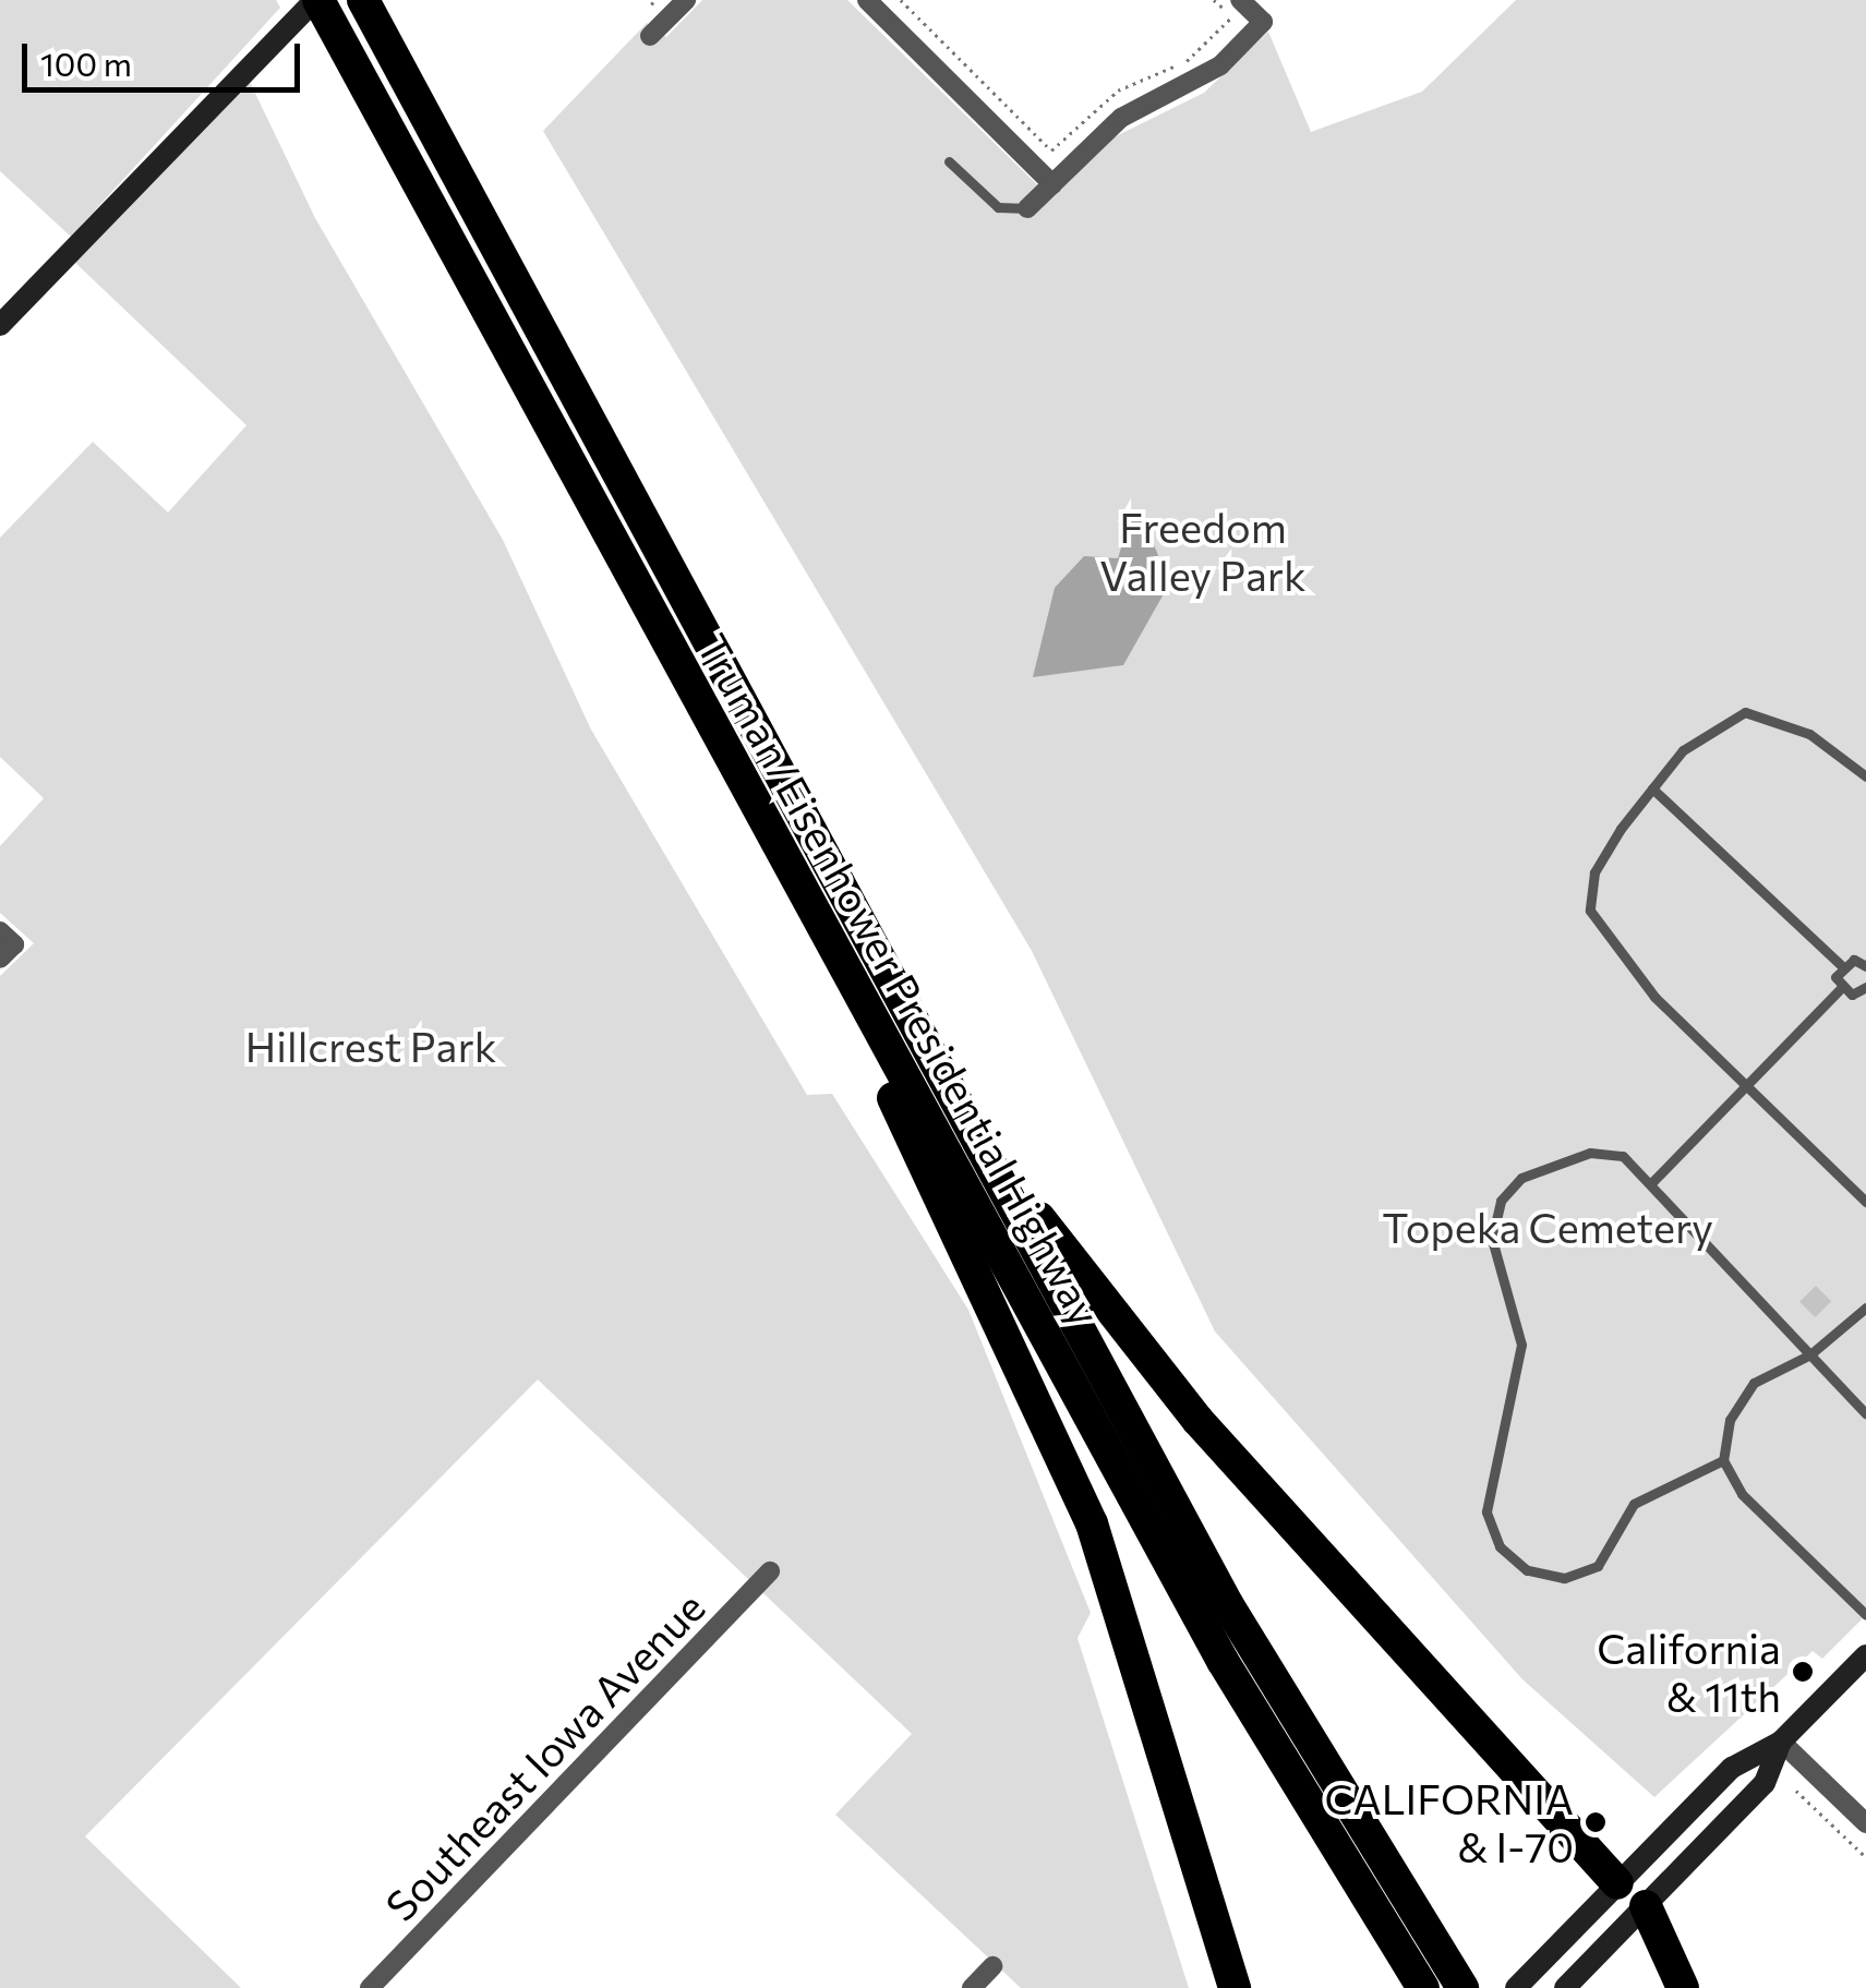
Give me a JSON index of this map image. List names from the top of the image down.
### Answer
{
  "streets": {
    "highway": ["Truman/Eisenhower Presidential Highway"],
    "street": ["Southeast Iowa Avenue"]
  },
  "parks": ["Freedom Valley Park", "Hillcrest Park", "Topeka Cemetery"],
  "places": ["California & 11th", "CALIFORNIA & I-70"],
  "scale_bar": "100 m"
}
